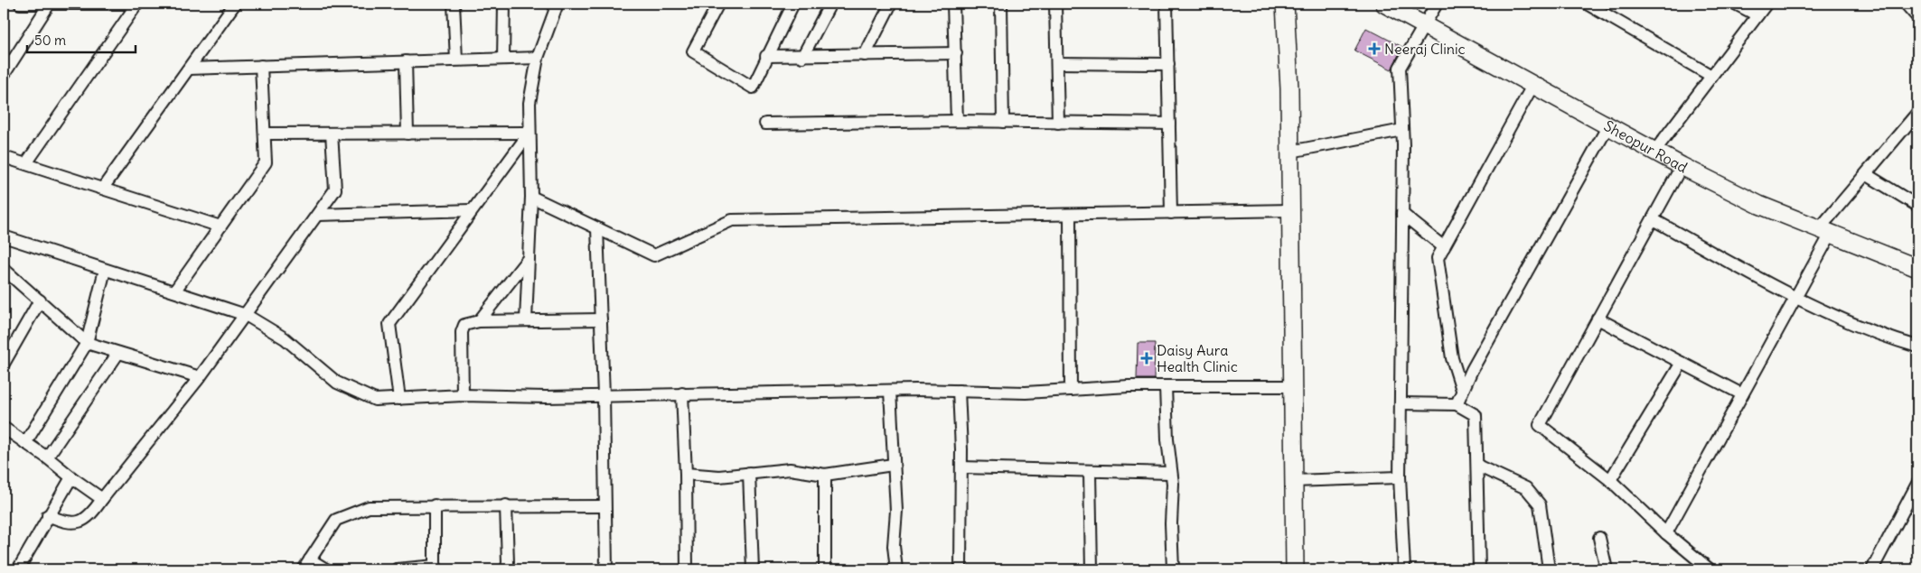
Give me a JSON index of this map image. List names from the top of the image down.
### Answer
{
  "streets": {
    "street": ["Sheopur Road"]
  },
  "places": {
    "health": ["Neeraj Clinic", "Daisy Aura Health Clinic"]
  },
  "scale_bar": "50 m"
}
